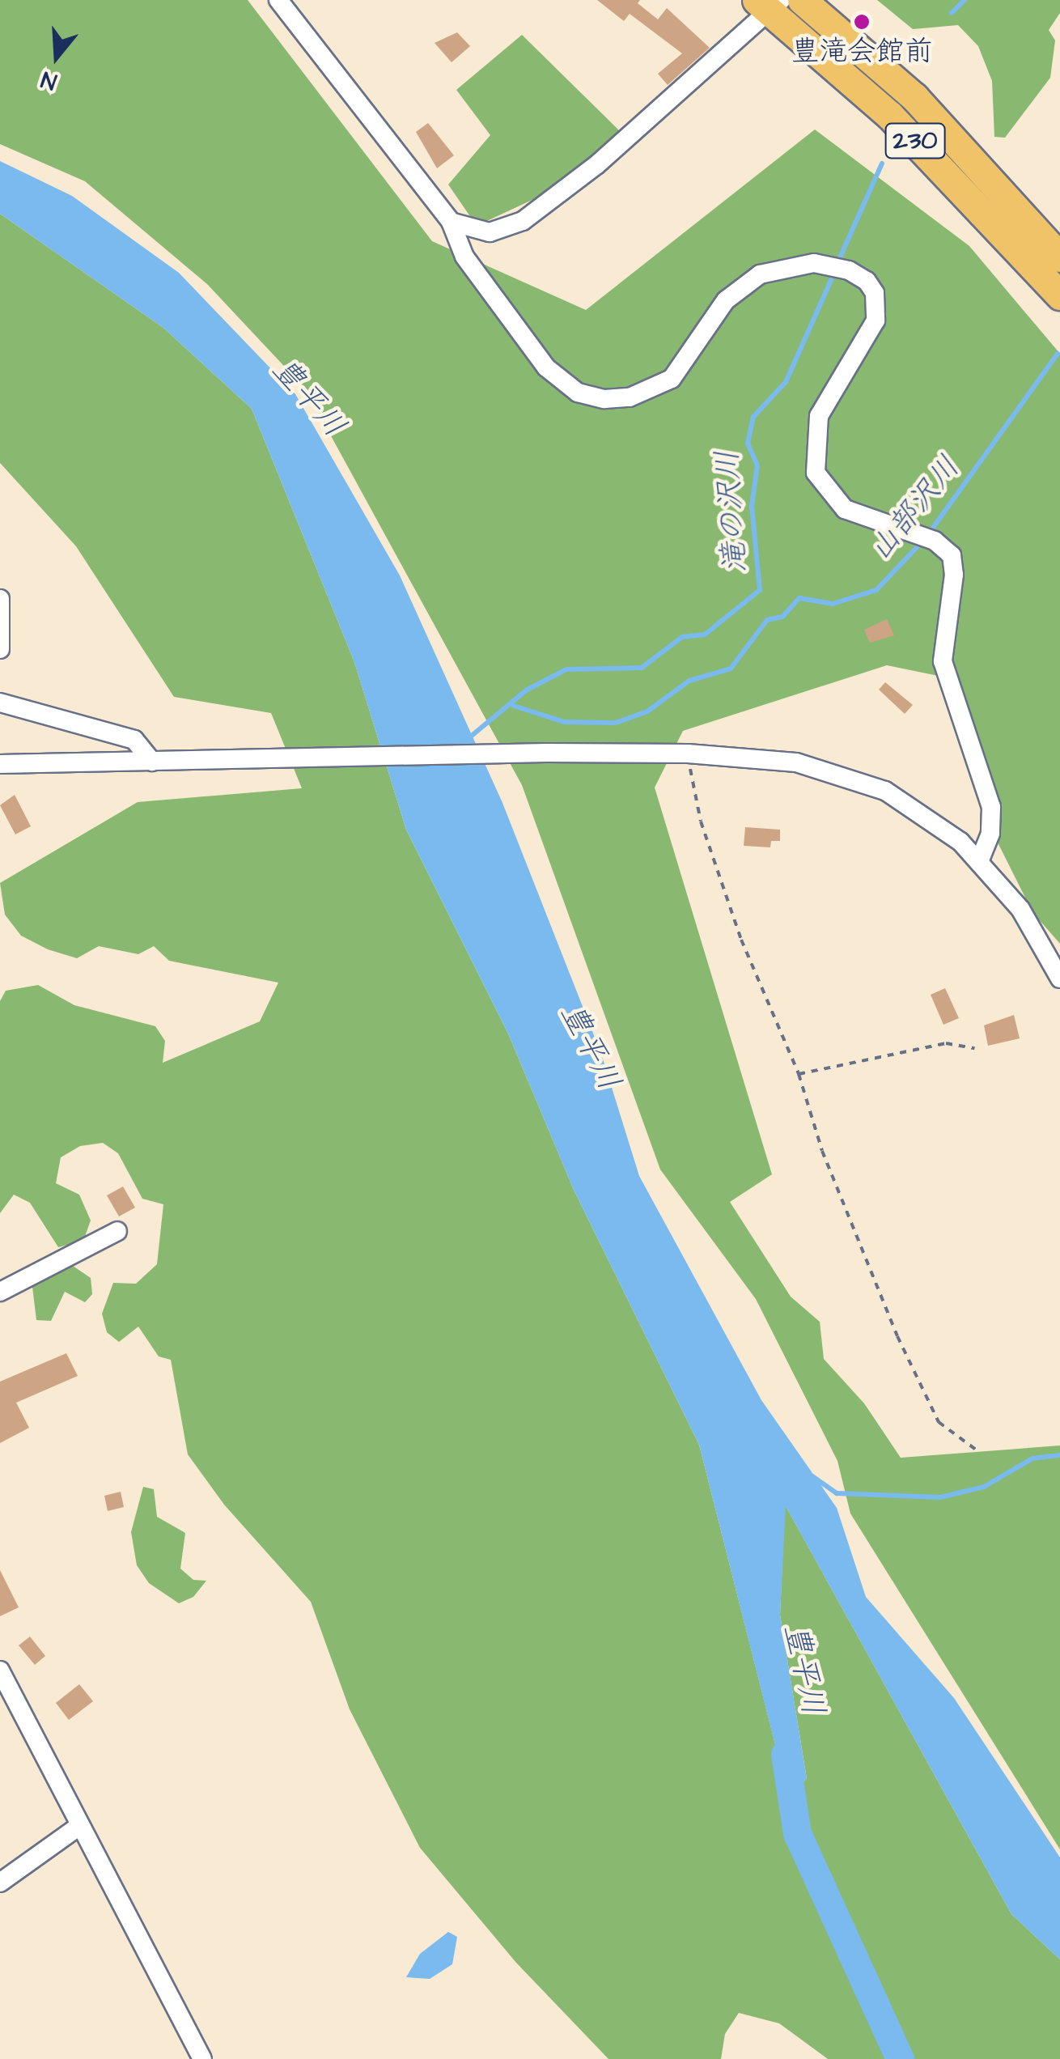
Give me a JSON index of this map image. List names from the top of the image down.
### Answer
{
  "streets": {
    "highway": ["230"]
  },
  "water": ["豊平川", "山部沢川", "滝の沢川"],
  "places": ["豊滝会館前"],
  "north": "bottom"
}
